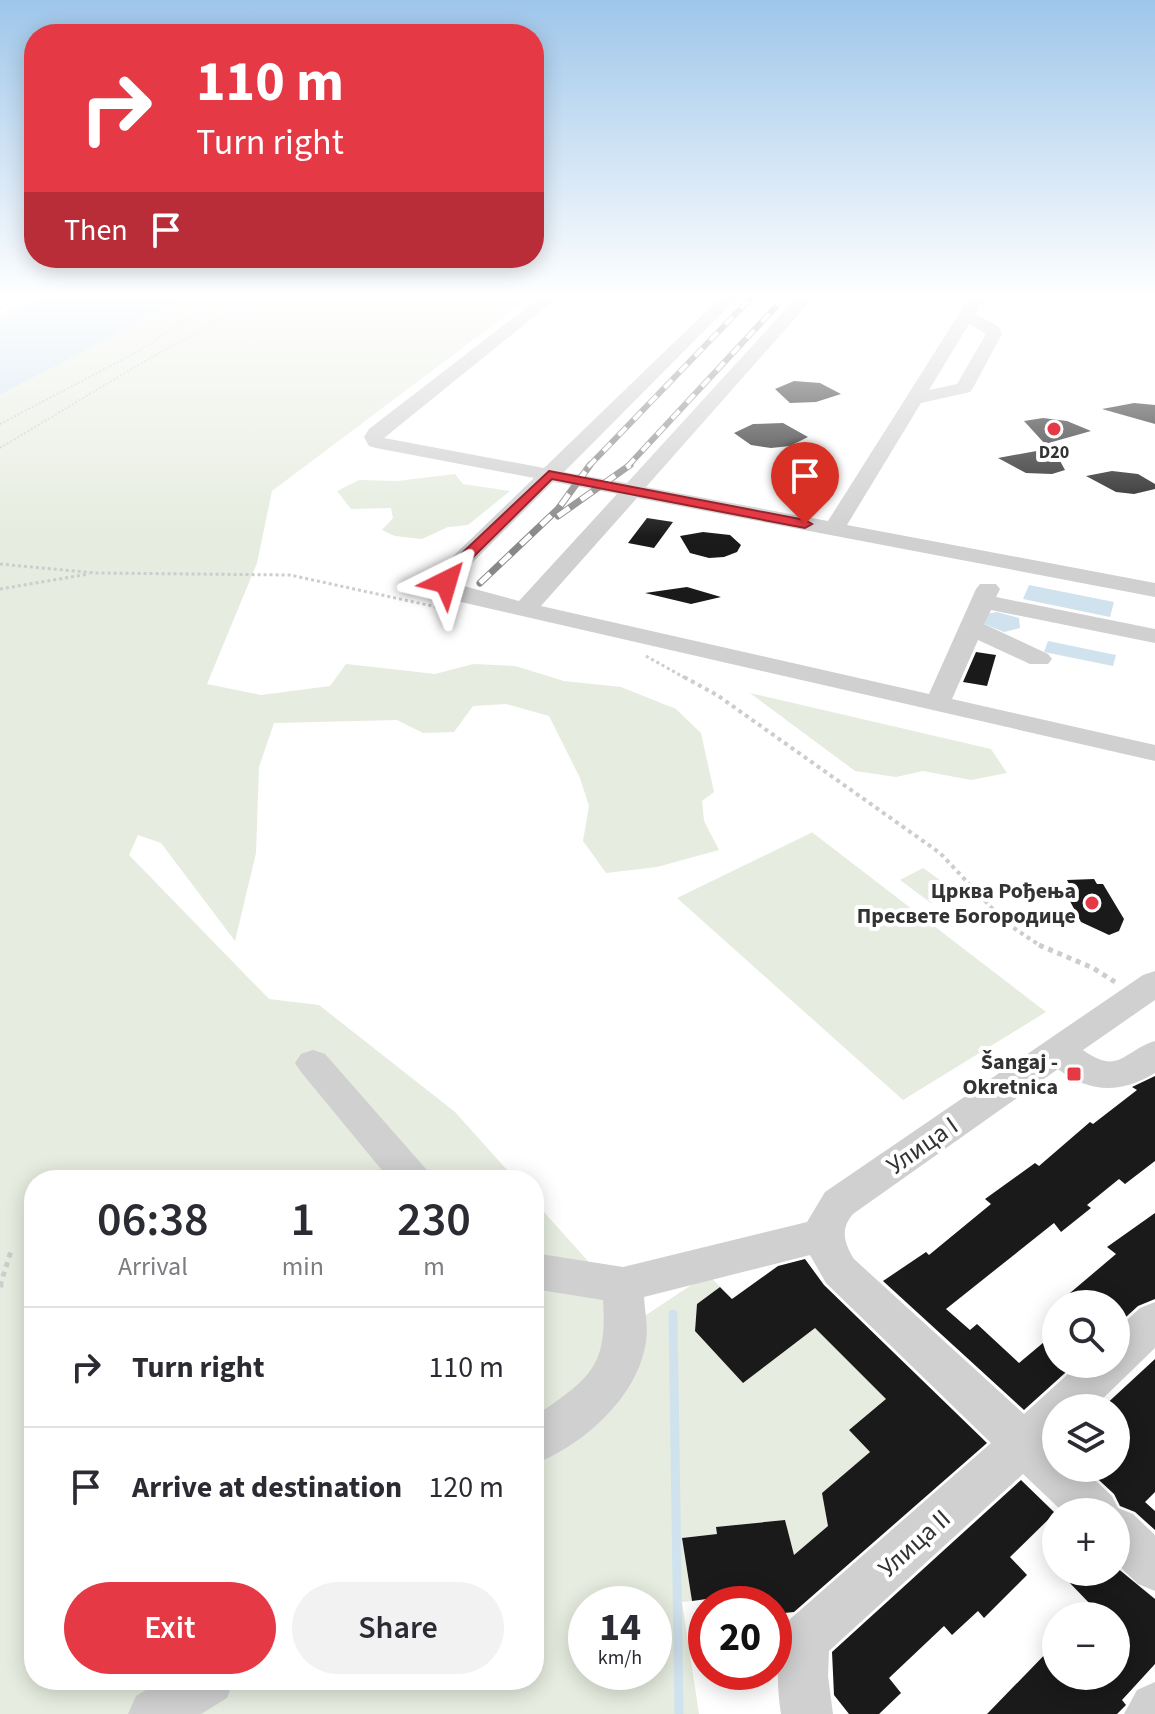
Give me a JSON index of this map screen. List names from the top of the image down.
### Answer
{
  "streets": {
    "street": ["Улица I", "Улица II"]
  },
  "places": {
    "other": ["D20", "Црква Рођења Пресвете Богородице"],
    "transit": ["Šangaj - Okretnica"]
  },
  "page": {
    "turn": ["110 m", "Turn right"],
    "then": "Then",
    "eta": [
      "06:38",
      "Arrival",
      "1",
      "min",
      "230",
      "m"
    ],
    "map_buttons": ["+", "−"],
    "list": [
      {
        "name": "Turn right",
        "value": "110 m"
      },
      {
        "name": "Arrive at destination",
        "value": "120 m"
      }
    ],
    "buttons": ["Exit", "Share"],
    "speed": "14 km/h",
    "limit": "20"
  }
}
